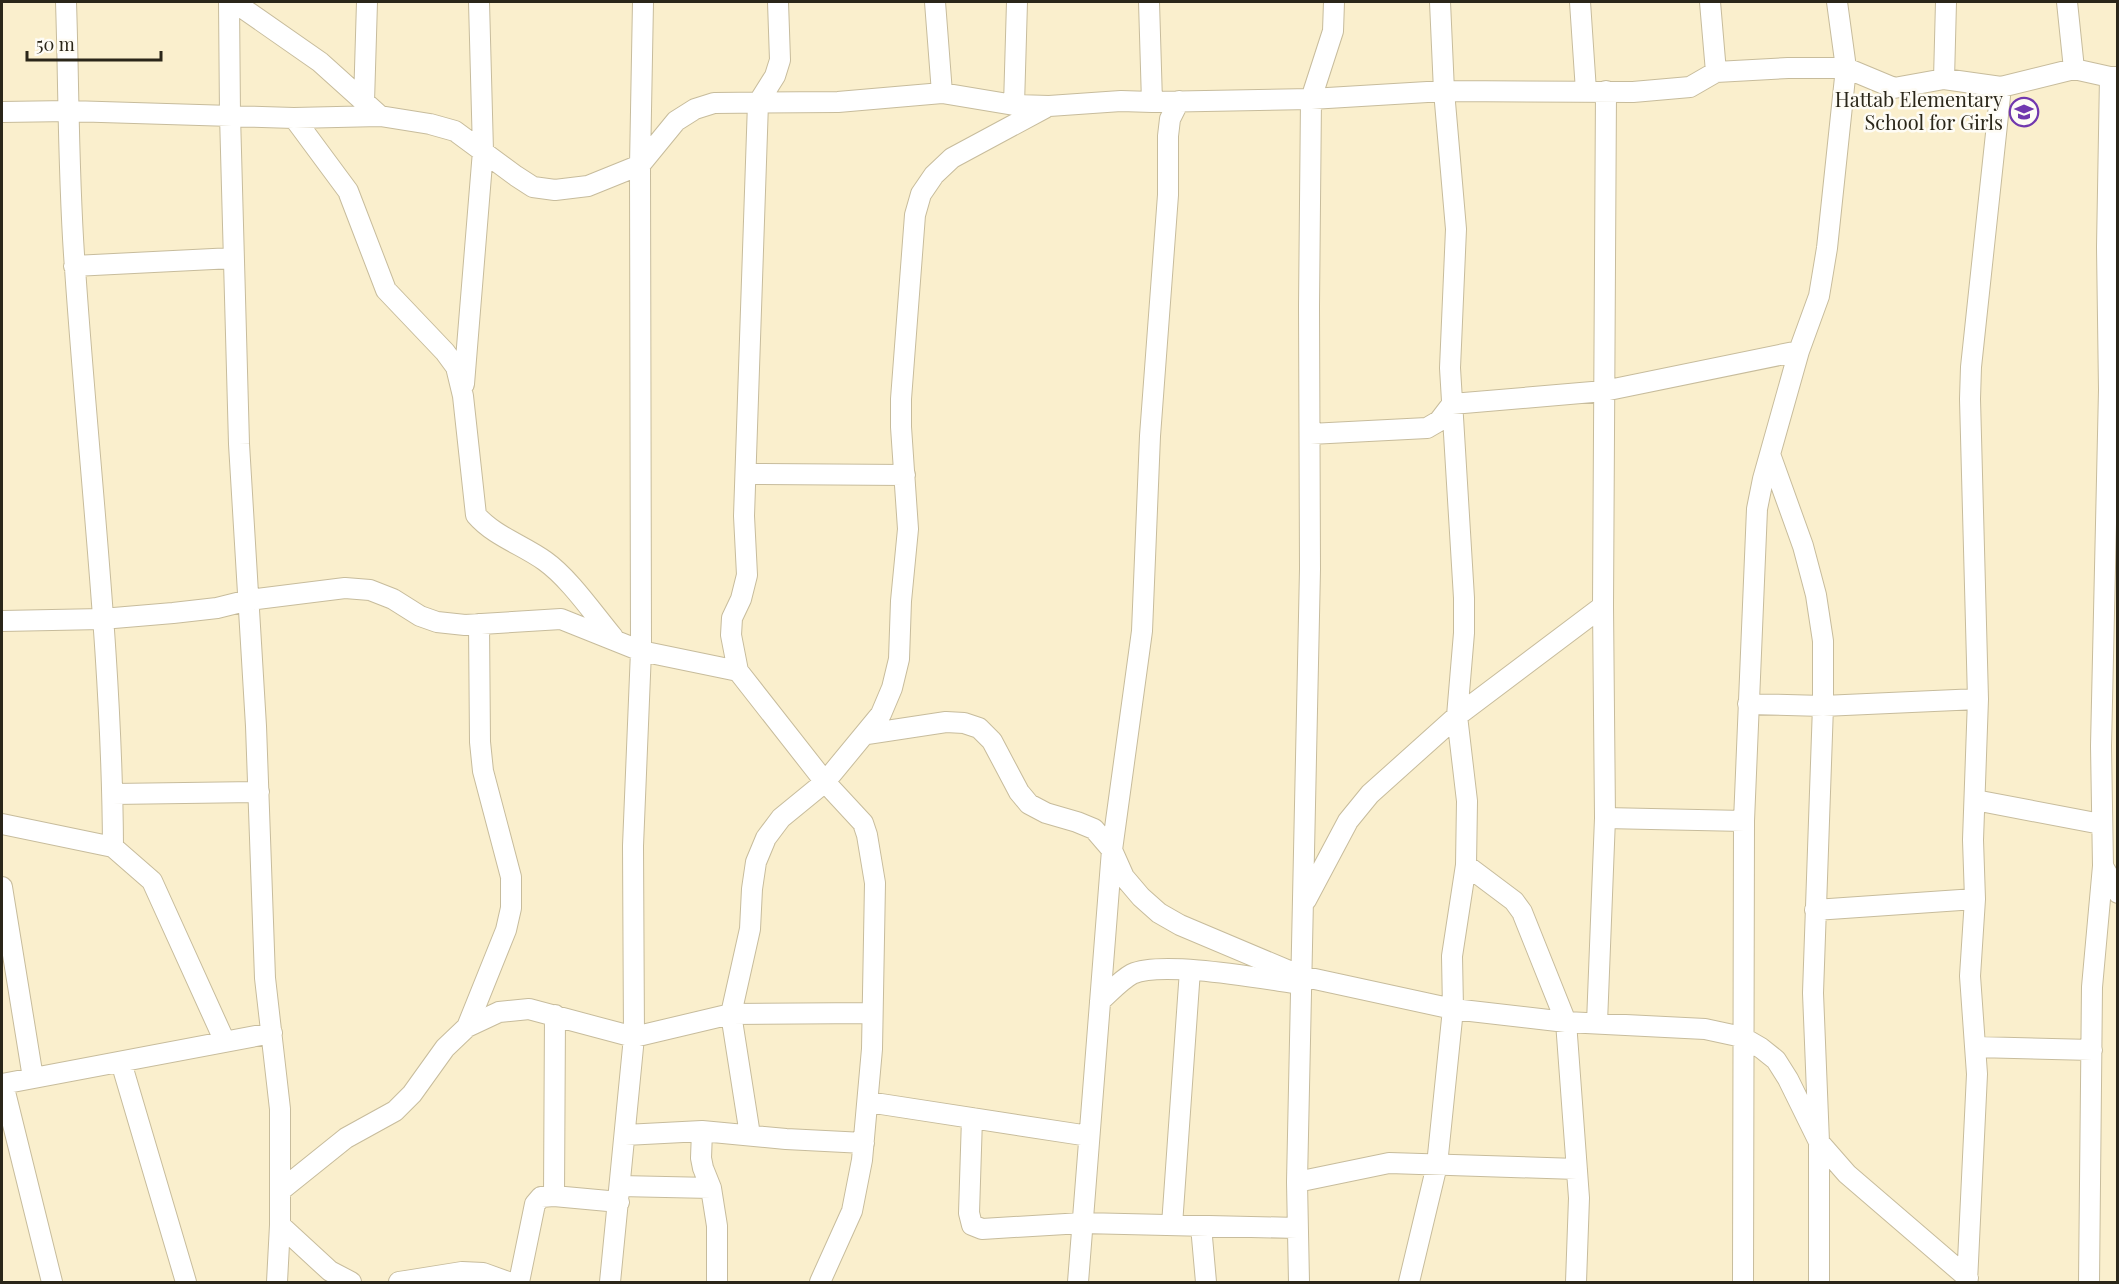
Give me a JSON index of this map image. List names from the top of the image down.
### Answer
{
  "places": {
    "school or university": ["Hattab Elementary School for Girls"]
  },
  "scale_bar": "50 m"
}
